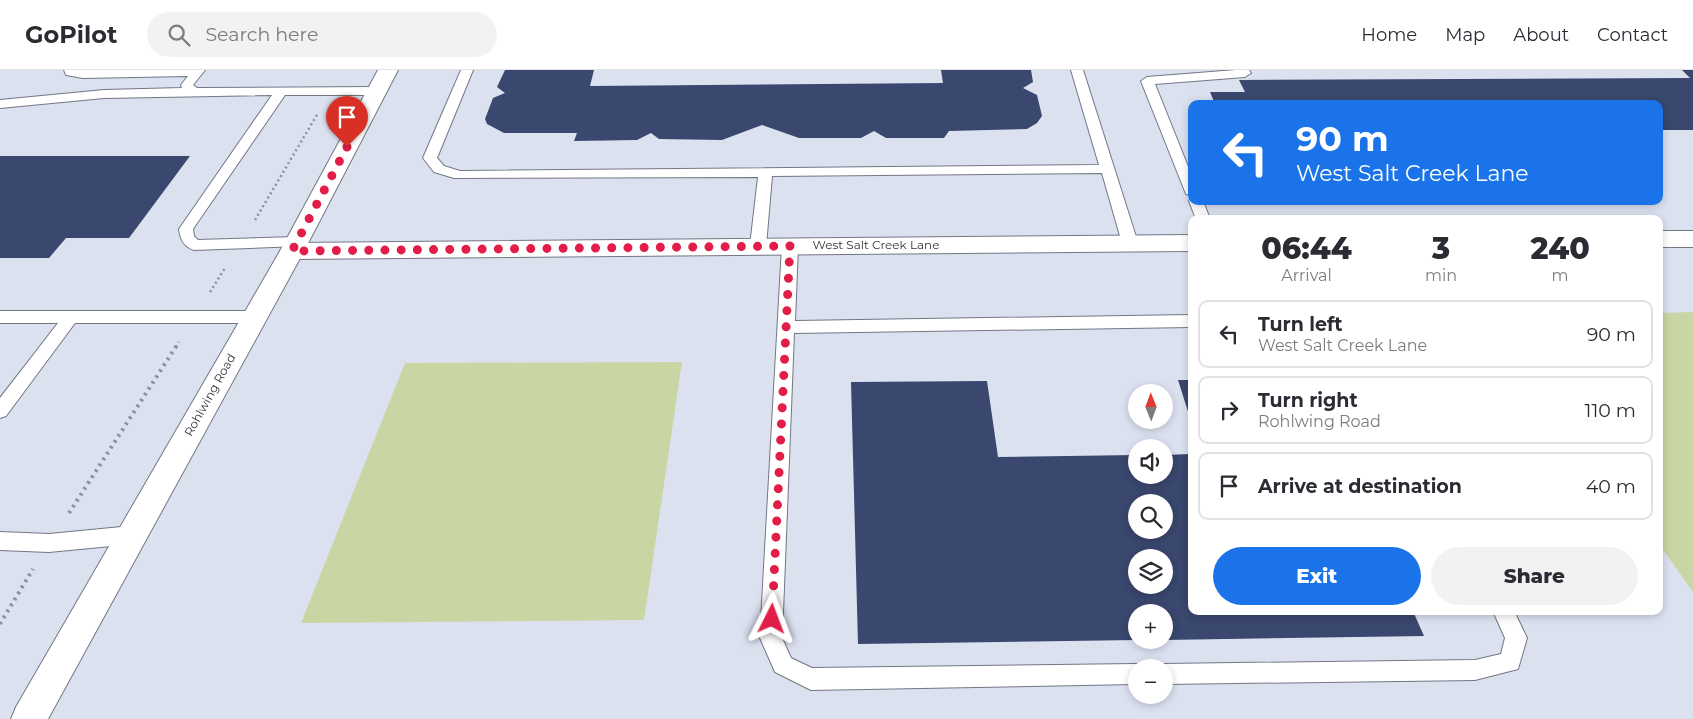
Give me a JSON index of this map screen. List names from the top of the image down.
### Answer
{
  "streets": {
    "street": ["West Salt Creek Lane", "Rohlwing Road"]
  },
  "crossings": [
    ["West Salt Creek Lane", "Rohlwing Road"]
  ],
  "north": "top",
  "page": {
    "header": "GoPilot",
    "search": "Search here",
    "nav": [
      "Home",
      "Map",
      "About",
      "Contact"
    ],
    "turn": ["90 m", "West Salt Creek Lane"],
    "eta": [
      "06:44",
      "Arrival",
      "3",
      "min",
      "240",
      "m"
    ],
    "list": [
      {
        "name": "Turn left",
        "note": "West Salt Creek Lane",
        "value": "90 m"
      },
      {
        "name": "Turn right",
        "note": "Rohlwing Road",
        "value": "110 m"
      },
      {
        "name": "Arrive at destination",
        "value": "40 m"
      }
    ],
    "map_buttons": ["+", "−"],
    "buttons": ["Exit", "Share"]
  }
}
